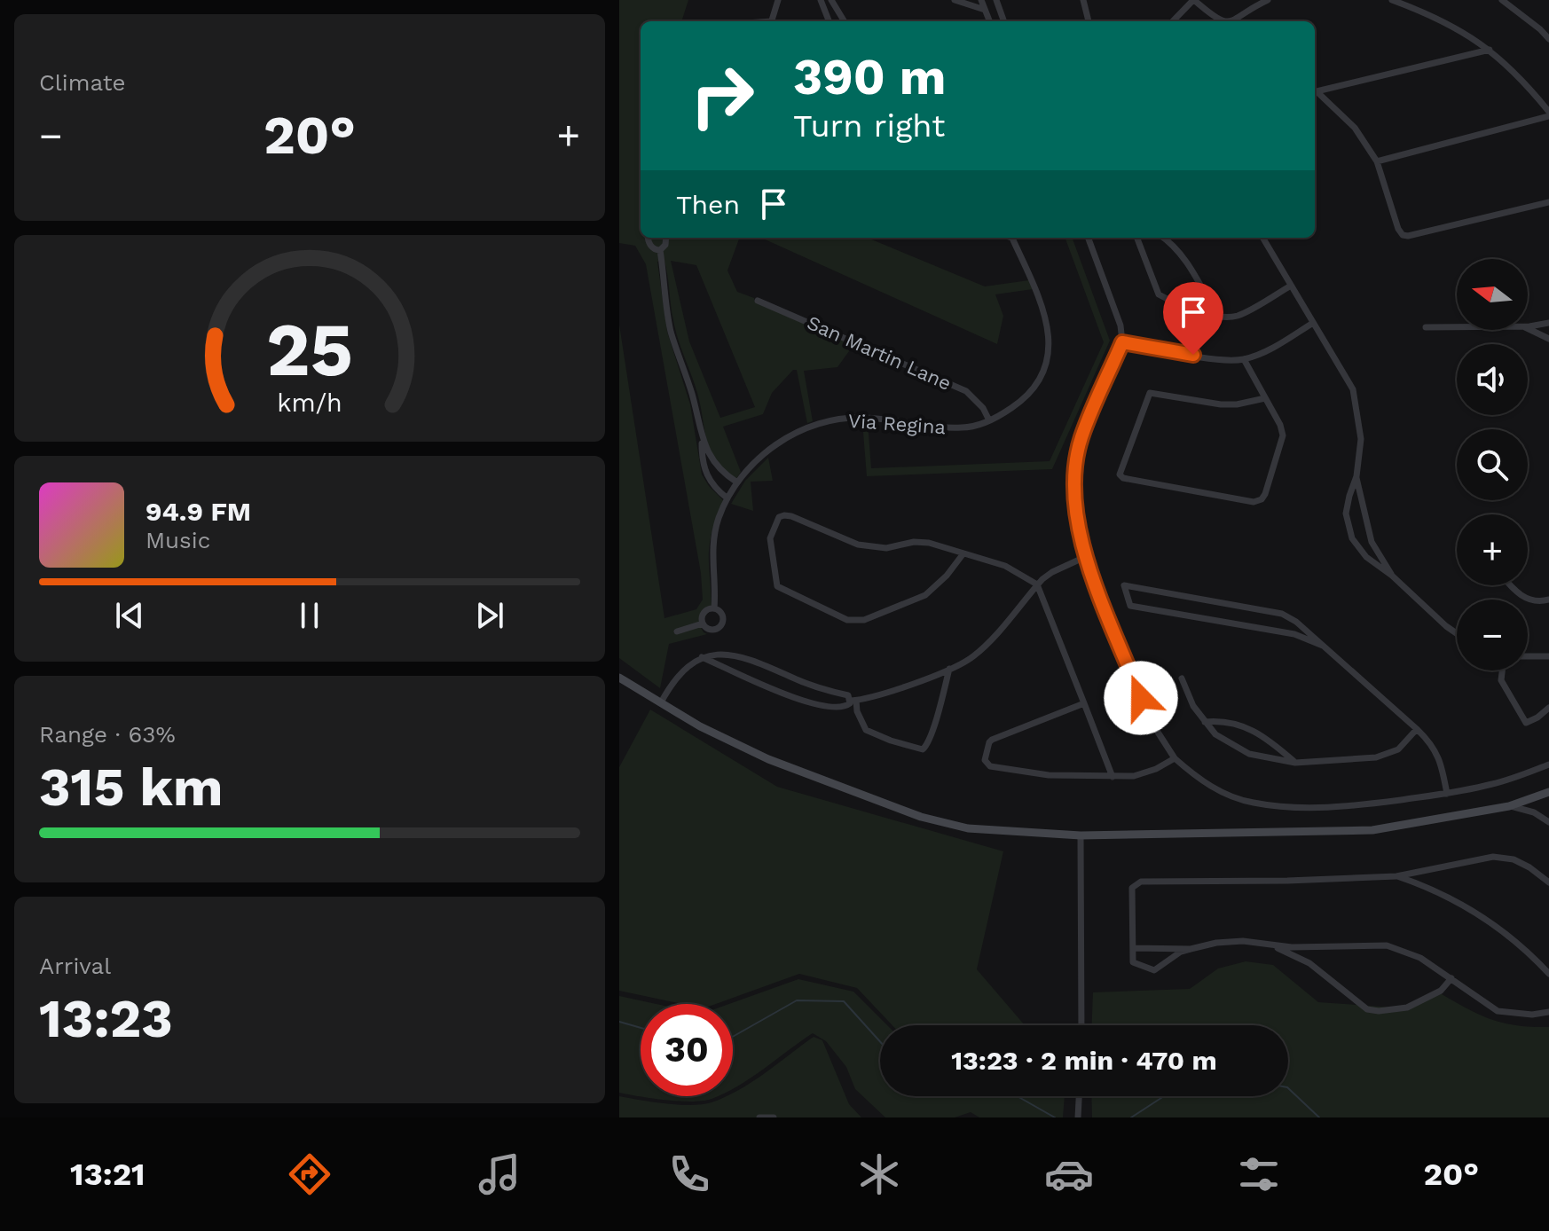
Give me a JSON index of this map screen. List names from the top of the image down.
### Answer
{
  "streets": {
    "street": ["San Martin Lane", "Via Regina"]
  },
  "crossings": [
    ["San Martin Lane", "Via Regina"]
  ],
  "north": "left",
  "page": {
    "tile": [
      "Climate",
      ["Range · 63%", "315 km"],
      ["Arrival", "13:23"]
    ],
    "turn": ["390 m", "Turn right"],
    "heat": ["−", "20°", "+"],
    "then": "Then",
    "map_buttons": ["+", "−"],
    "song": ["94.9 FM", "Music"],
    "limit": "30",
    "trip": "13:23 · 2 min · 470 m",
    "tabs": ["13:21", "20°"],
    "gauge": ["25", "km/h"]
  }
}
